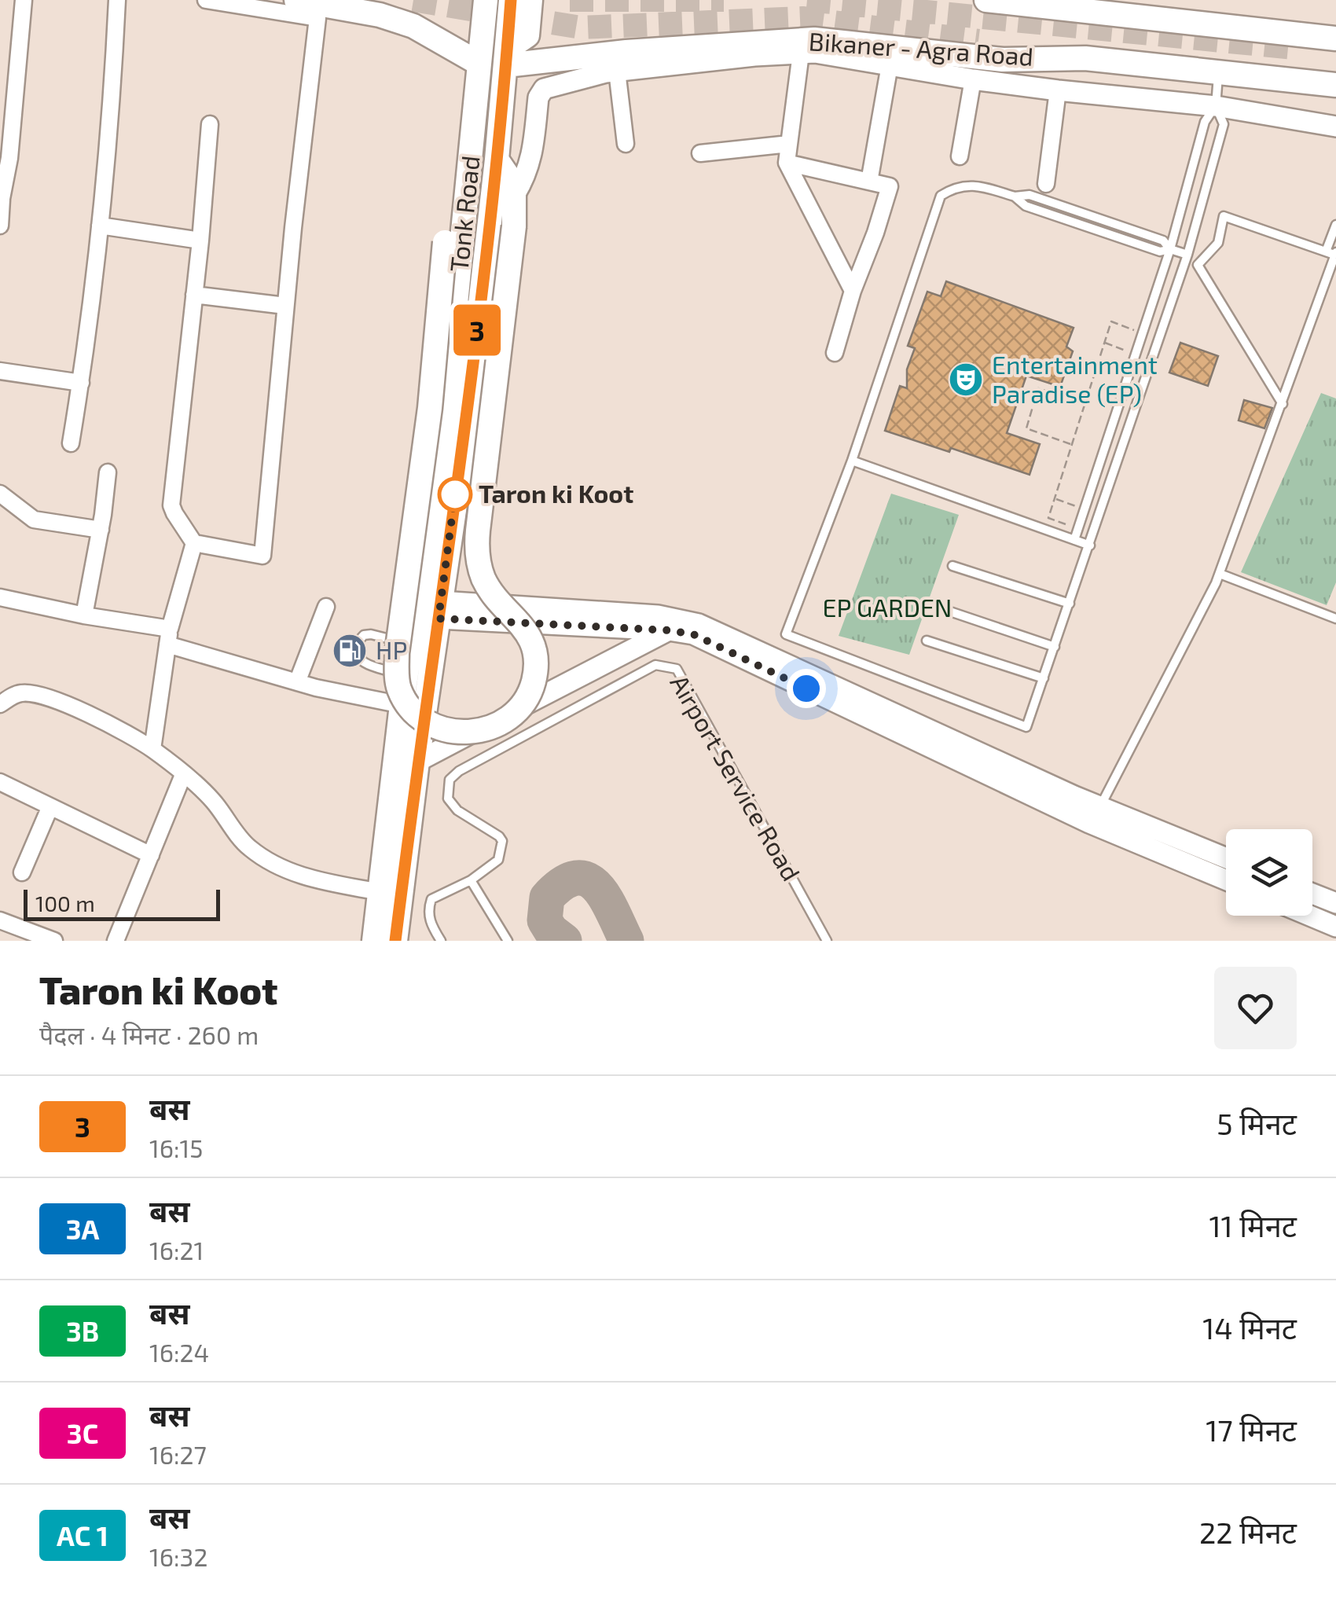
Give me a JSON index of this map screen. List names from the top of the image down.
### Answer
{
  "streets": {
    "main road": ["Bikaner - Agra Road", "Tonk Road"],
    "lane": ["Airport Service Road"]
  },
  "crossings": [
    ["Bikaner - Agra Road", "Tonk Road"]
  ],
  "parks": ["EP GARDEN"],
  "places": {
    "theatre": ["Entertainment Paradise (EP)"],
    "other": ["Taron ki Koot"],
    "fuel station": ["HP"]
  },
  "lines": ["bus line 3"],
  "scale_bar": "100 m",
  "page": {
    "on_map": "3",
    "scale": "100 m",
    "heading": ["Taron ki Koot", "पैदल · 4 मिनट · 260 m"],
    "list": [
      {
        "mark": "3",
        "name": "बस",
        "note": "16:15",
        "value": "5 मिनट"
      },
      {
        "mark": "3A",
        "name": "बस",
        "note": "16:21",
        "value": "11 मिनट"
      },
      {
        "mark": "3B",
        "name": "बस",
        "note": "16:24",
        "value": "14 मिनट"
      },
      {
        "mark": "3C",
        "name": "बस",
        "note": "16:27",
        "value": "17 मिनट"
      },
      {
        "mark": "AC 1",
        "name": "बस",
        "note": "16:32",
        "value": "22 मिनट"
      }
    ]
  }
}
